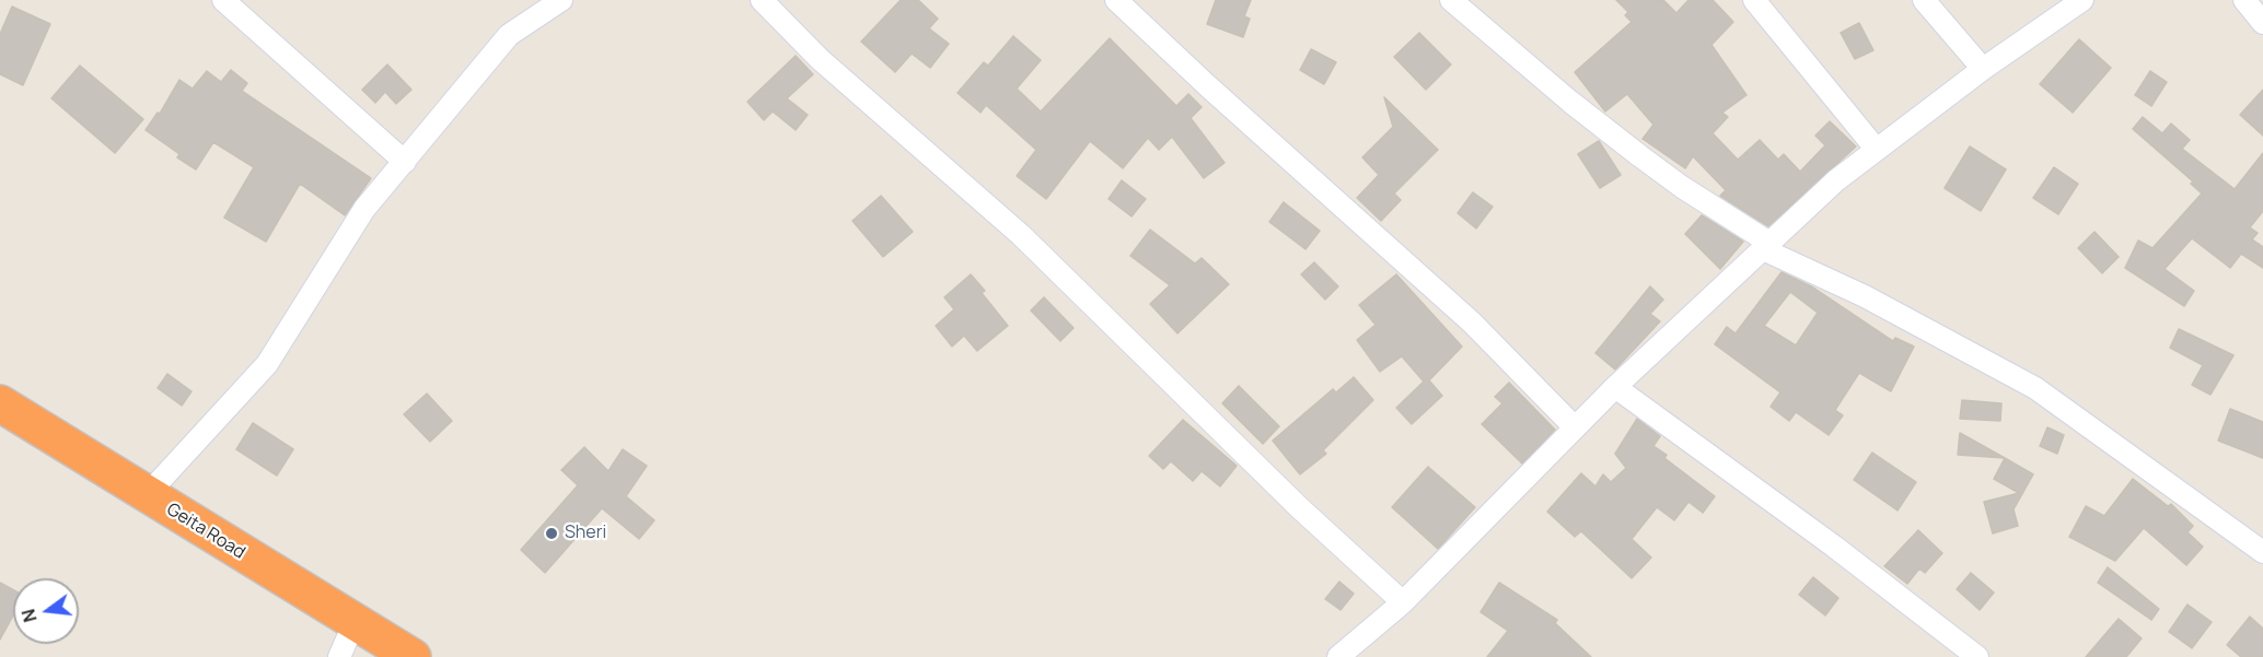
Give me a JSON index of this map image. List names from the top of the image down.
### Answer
{
  "streets": {
    "highway": ["Geita Road"]
  },
  "places": ["Sheri"],
  "north": "left"
}
